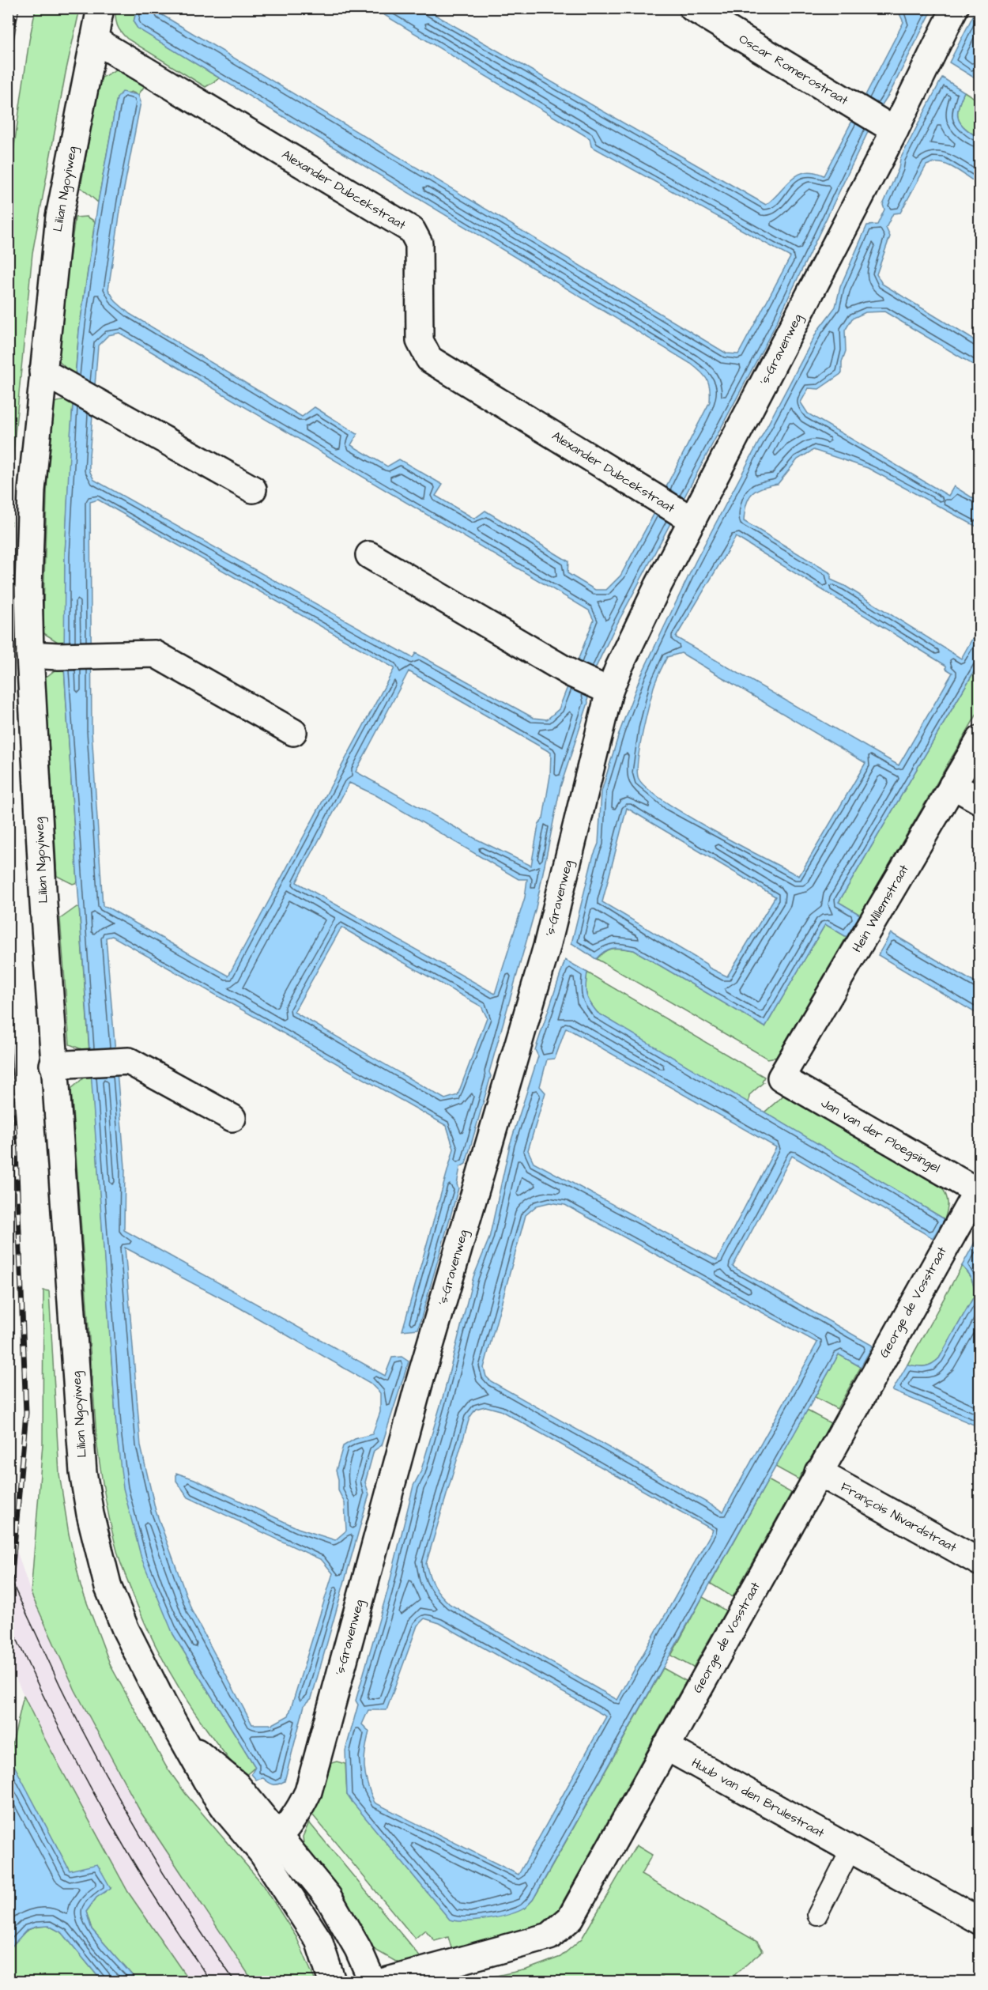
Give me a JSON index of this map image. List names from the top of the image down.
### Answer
{
  "streets": {
    "street": [
      "Oscar Romerostraat",
      "Lilian Ngoyiweg",
      "Alexander Dubcekstraat",
      "'s-Gravenweg",
      "Hein Willemstraat",
      "Jan van der Ploegsingel",
      "George de Vosstraat",
      "François Nivardstraat",
      "Huub van den Brulestraat"
    ]
  },
  "crossings": [
    ["Oscar Romerostraat", "'s-Gravenweg"],
    ["Lilian Ngoyiweg", "Alexander Dubcekstraat"],
    ["Lilian Ngoyiweg", "'s-Gravenweg"],
    ["Alexander Dubcekstraat", "'s-Gravenweg"],
    ["Hein Willemstraat", "Jan van der Ploegsingel"],
    ["Jan van der Ploegsingel", "George de Vosstraat"],
    ["George de Vosstraat", "François Nivardstraat"],
    ["George de Vosstraat", "Huub van den Brulestraat"]
  ]
}
